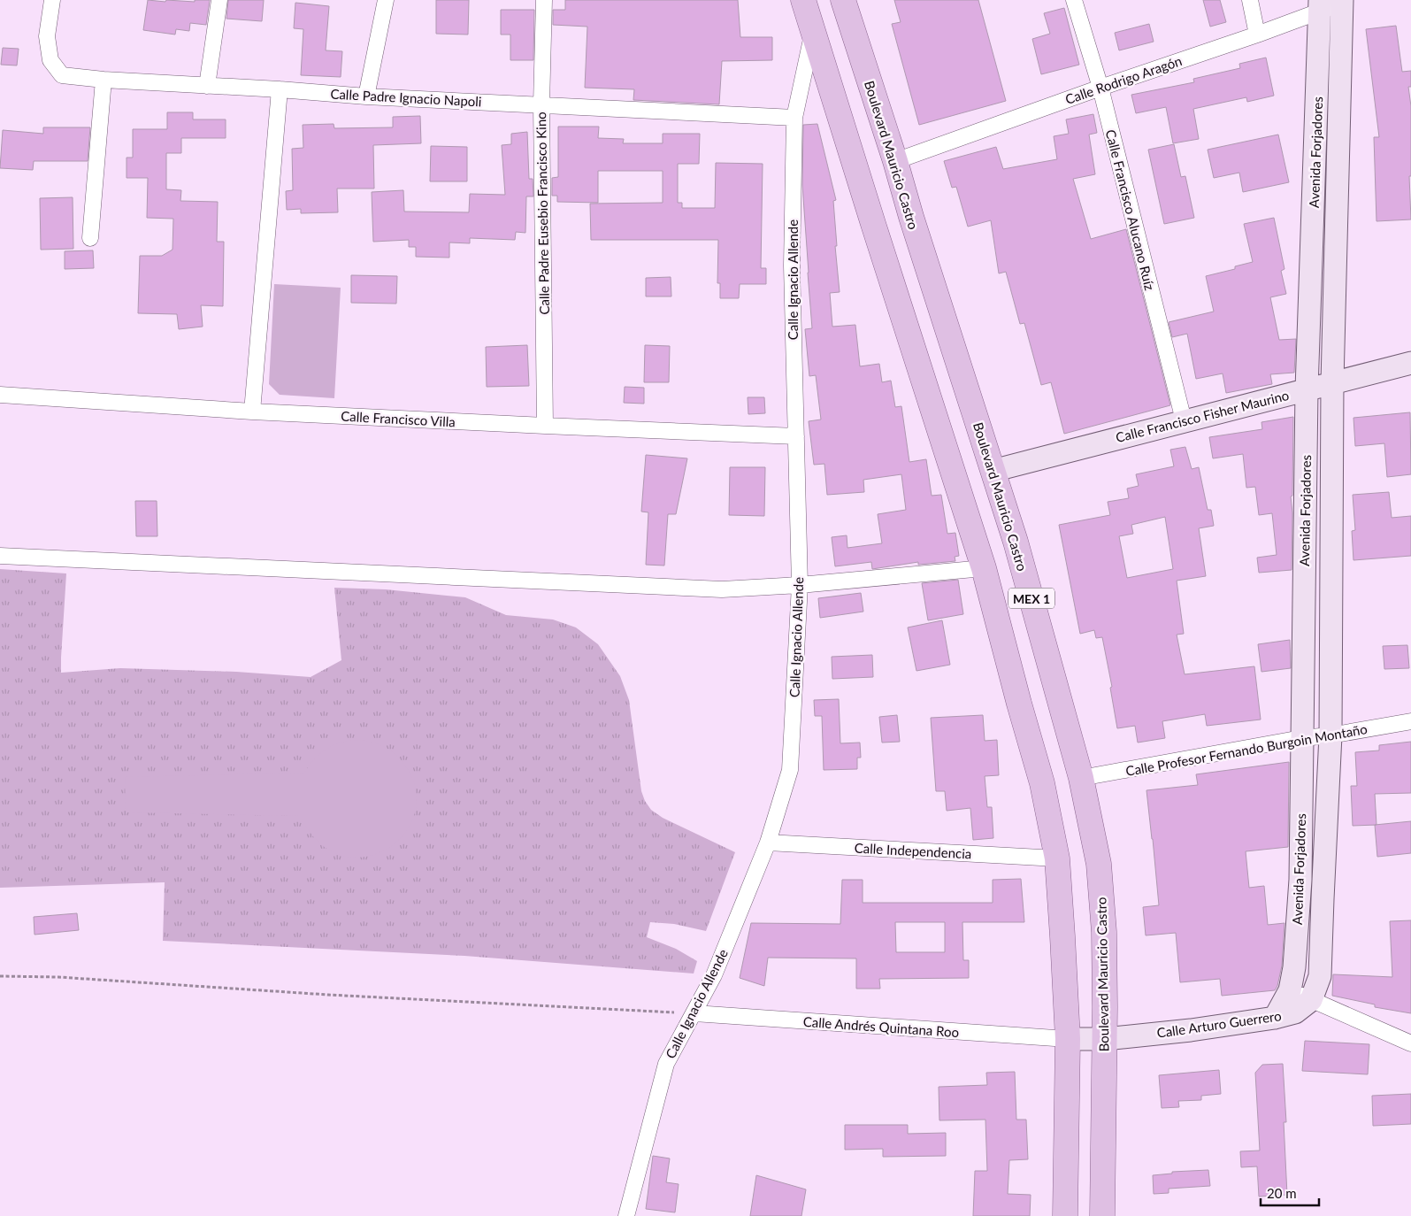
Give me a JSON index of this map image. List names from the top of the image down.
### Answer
{
  "streets": {
    "main road": [
      "Avenida Forjadores",
      "Boulevard Mauricio Castro",
      "Calle Francisco Fisher Maurino",
      "MEX 1",
      "Calle Arturo Guerrero"
    ],
    "street": [
      "Calle Rodrigo Aragón",
      "Calle Padre Ignacio Napoli",
      "Calle Francisco Alucano Ruíz",
      "Calle Padre Eusebio Francisco Kino",
      "Calle Ignacio Allende",
      "Calle Francisco Villa",
      "Calle Profesor Fernando Burgoin Montaño",
      "Calle Independencia",
      "Calle Andrés Quintana Roo"
    ]
  },
  "crossings": [
    ["Calle Rodrigo Aragón", "Avenida Forjadores"],
    ["Calle Rodrigo Aragón", "Boulevard Mauricio Castro"],
    ["Calle Rodrigo Aragón", "Calle Francisco Alucano Ruíz"],
    ["Calle Padre Ignacio Napoli", "Calle Padre Eusebio Francisco Kino"],
    ["Calle Padre Ignacio Napoli", "Calle Ignacio Allende"],
    ["Avenida Forjadores", "Calle Francisco Fisher Maurino"],
    ["Avenida Forjadores", "Calle Profesor Fernando Burgoin Montaño"],
    ["Avenida Forjadores", "Calle Arturo Guerrero"],
    ["Boulevard Mauricio Castro", "Calle Francisco Fisher Maurino"],
    ["Boulevard Mauricio Castro", "Calle Profesor Fernando Burgoin Montaño"],
    ["Boulevard Mauricio Castro", "Calle Arturo Guerrero"],
    ["Calle Francisco Alucano Ruíz", "Calle Francisco Fisher Maurino"],
    ["Calle Padre Eusebio Francisco Kino", "Calle Francisco Villa"],
    ["Calle Ignacio Allende", "Calle Francisco Villa"],
    ["Calle Ignacio Allende", "MEX 1"],
    ["Calle Ignacio Allende", "Calle Independencia"],
    ["Calle Ignacio Allende", "Calle Andrés Quintana Roo"],
    ["MEX 1", "Calle Independencia"],
    ["MEX 1", "Calle Arturo Guerrero"],
    ["MEX 1", "Calle Andrés Quintana Roo"],
    ["Calle Arturo Guerrero", "Calle Andrés Quintana Roo"]
  ],
  "scale_bar": "20 m"
}
